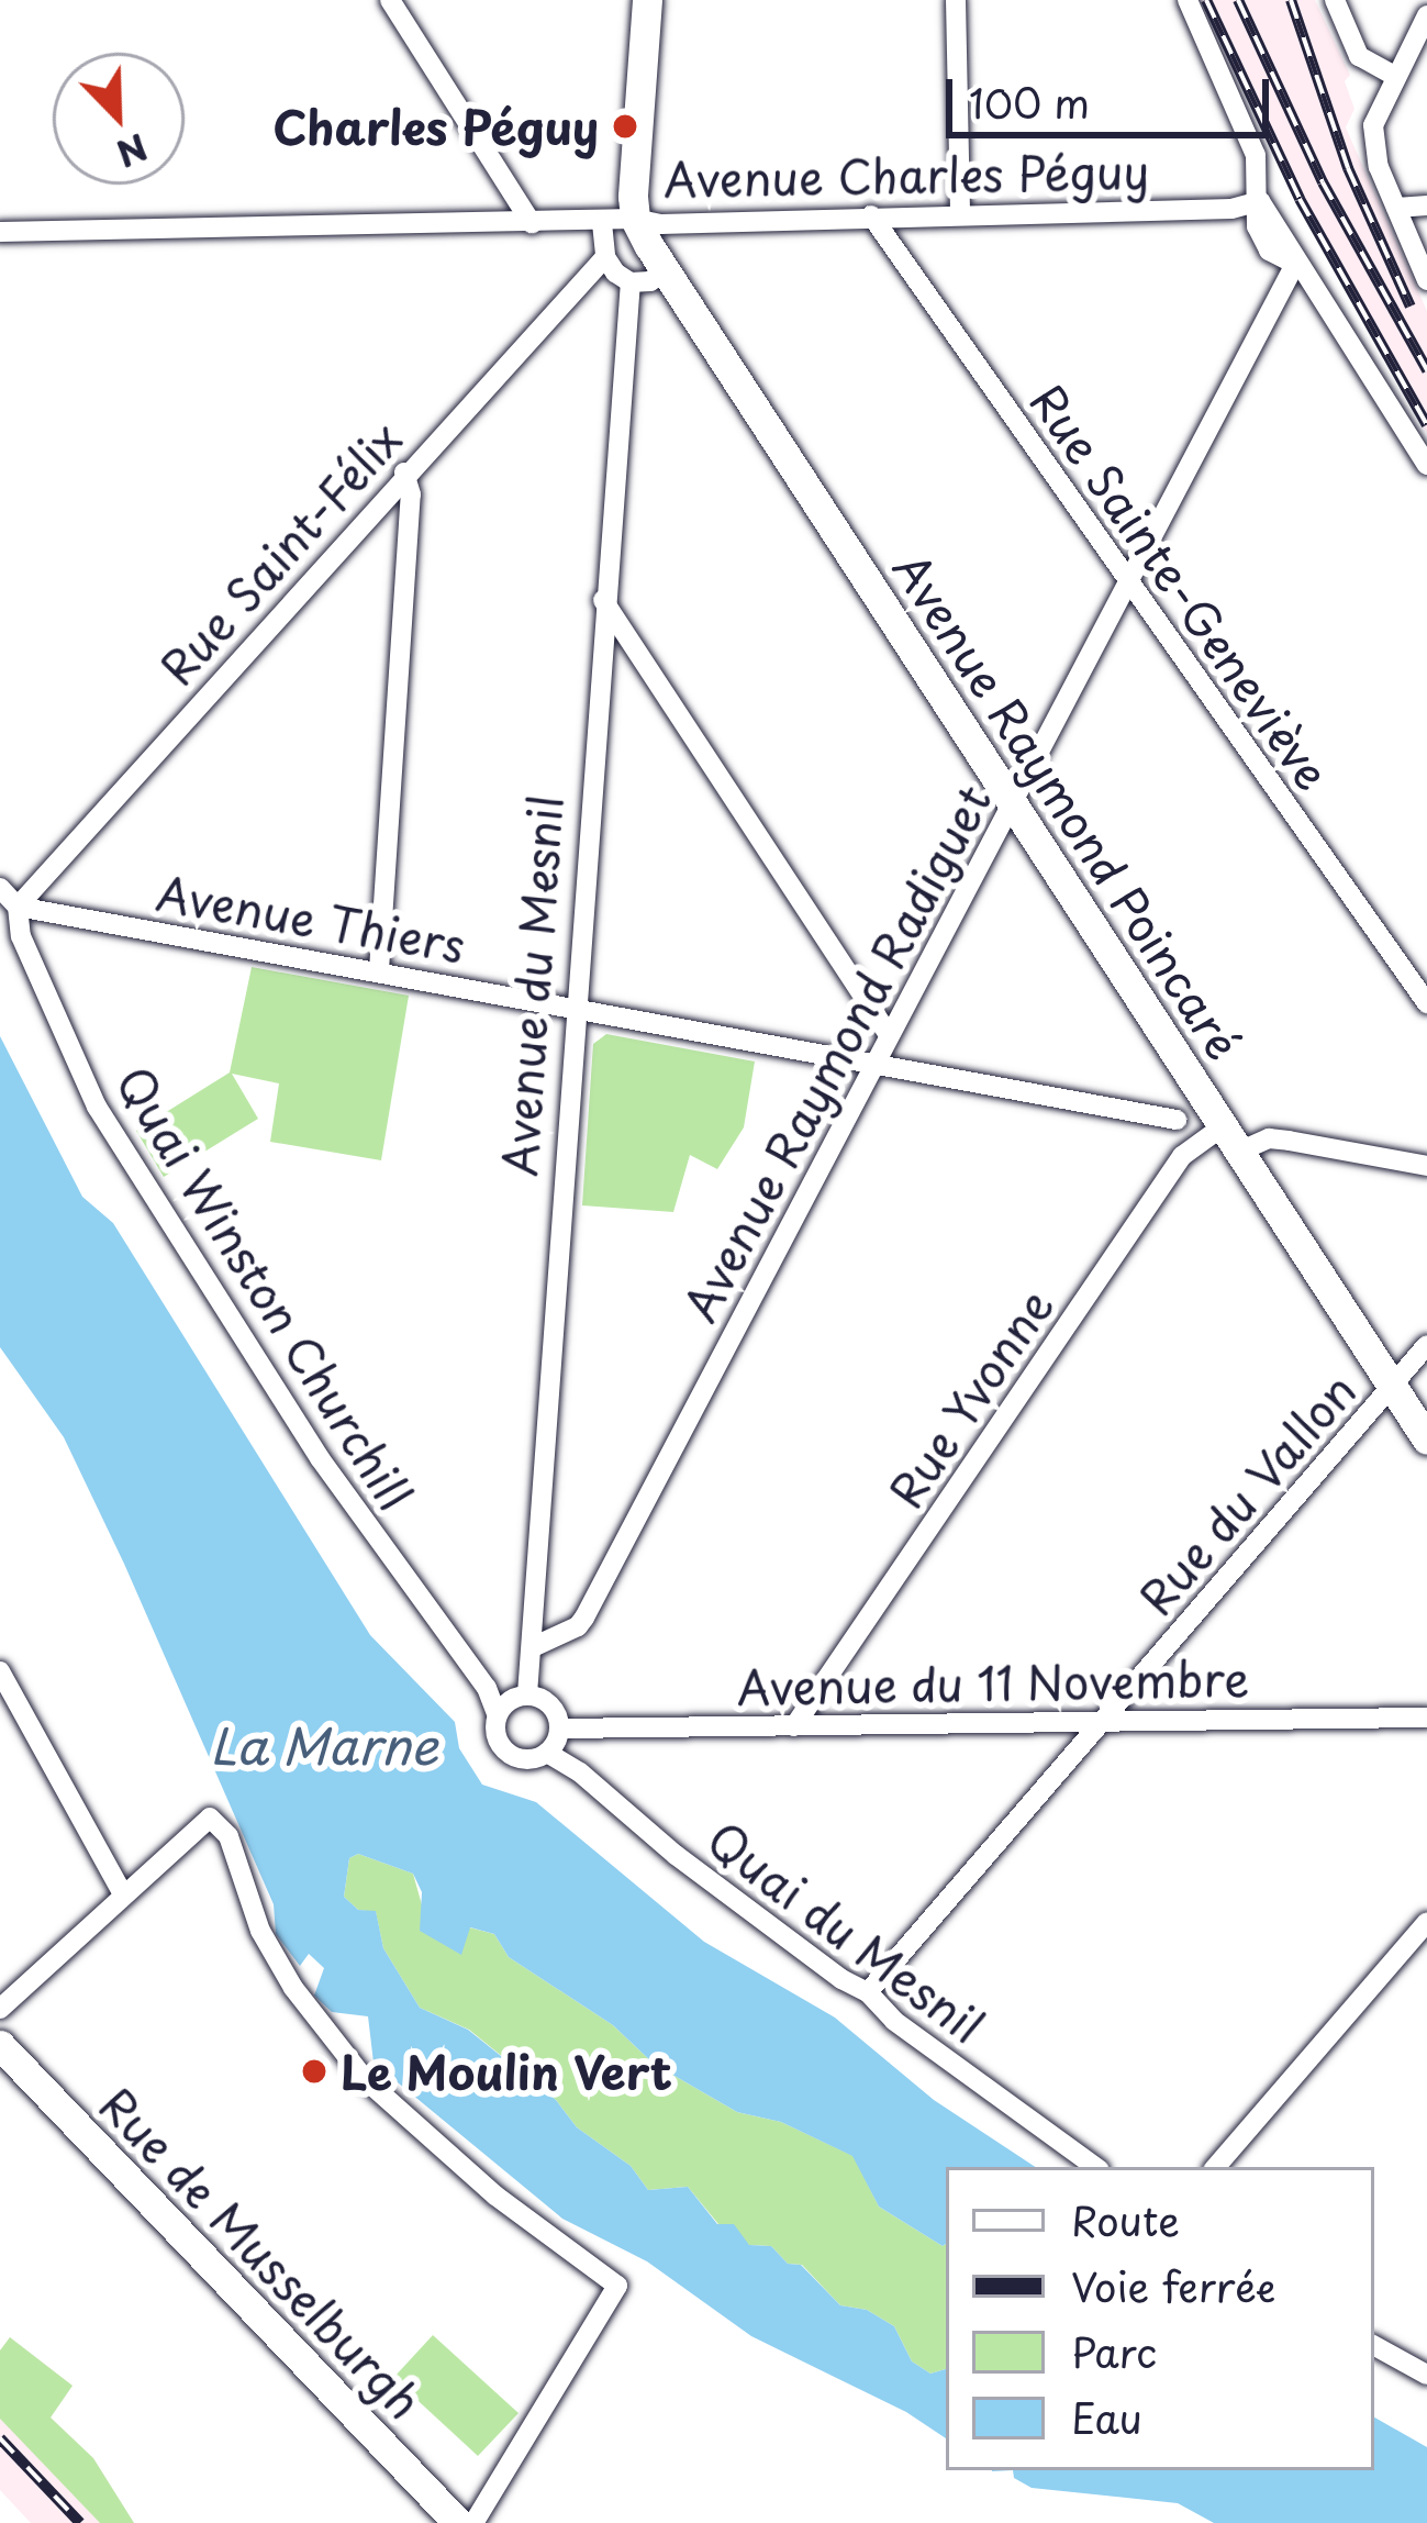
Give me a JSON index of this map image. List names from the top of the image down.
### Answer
{
  "streets": {
    "street": [
      "Avenue Charles Péguy",
      "Rue Saint-Félix",
      "Rue Sainte-Geneviève",
      "Avenue Raymond Poincaré",
      "Avenue Thiers",
      "Avenue du Mesnil",
      "Avenue Raymond Radiguet",
      "Quai Winston Churchill",
      "Rue Yvonne",
      "Rue du Vallon",
      "Avenue du 11 Novembre",
      "Quai du Mesnil",
      "Rue de Musselburgh"
    ]
  },
  "crossings": [
    ["Avenue Charles Péguy", "Rue Sainte-Geneviève"],
    ["Avenue Charles Péguy", "Avenue Raymond Poincaré"],
    ["Rue Saint-Félix", "Avenue Thiers"],
    ["Rue Saint-Félix", "Quai Winston Churchill"],
    ["Rue Sainte-Geneviève", "Avenue Raymond Radiguet"],
    ["Avenue Raymond Poincaré", "Avenue Raymond Radiguet"],
    ["Avenue Raymond Poincaré", "Rue Yvonne"],
    ["Avenue Raymond Poincaré", "Rue du Vallon"],
    ["Avenue Thiers", "Avenue du Mesnil"],
    ["Avenue Thiers", "Avenue Raymond Radiguet"],
    ["Avenue Thiers", "Quai Winston Churchill"],
    ["Avenue du Mesnil", "Avenue Raymond Radiguet"],
    ["Avenue du Mesnil", "Quai Winston Churchill"],
    ["Avenue du Mesnil", "Avenue du 11 Novembre"],
    ["Avenue du Mesnil", "Quai du Mesnil"],
    ["Quai Winston Churchill", "Avenue du 11 Novembre"],
    ["Quai Winston Churchill", "Quai du Mesnil"],
    ["Rue Yvonne", "Avenue du 11 Novembre"],
    ["Rue du Vallon", "Avenue du 11 Novembre"],
    ["Rue du Vallon", "Quai du Mesnil"],
    ["Avenue du 11 Novembre", "Quai du Mesnil"]
  ],
  "water": ["La Marne"],
  "places": ["Charles Péguy", "Le Moulin Vert"],
  "legend": [
    "Route",
    "Voie ferrée",
    "Parc",
    "Eau"
  ],
  "scale_bar": "100 m",
  "north": "bottom right"
}
